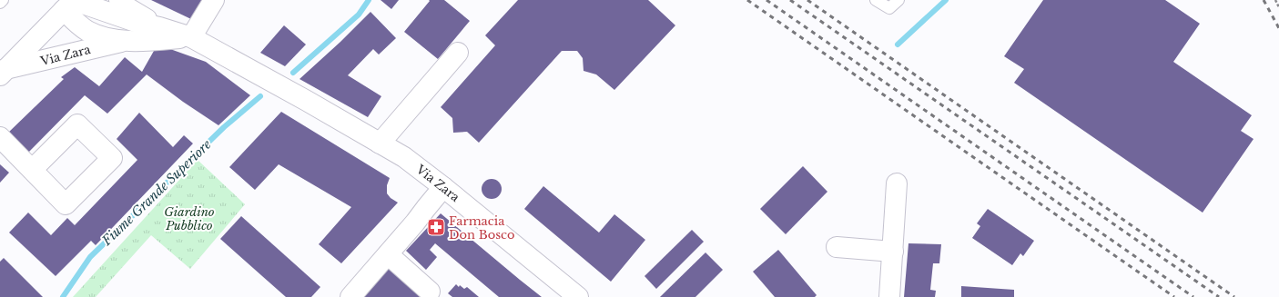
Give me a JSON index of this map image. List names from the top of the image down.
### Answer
{
  "streets": {
    "street": ["Via Zara"]
  },
  "water": ["Fiume Grande Superiore"],
  "parks": ["Giardino Pubblico"],
  "places": {
    "pharmacy": ["Farmacia Don Bosco"]
  }
}
